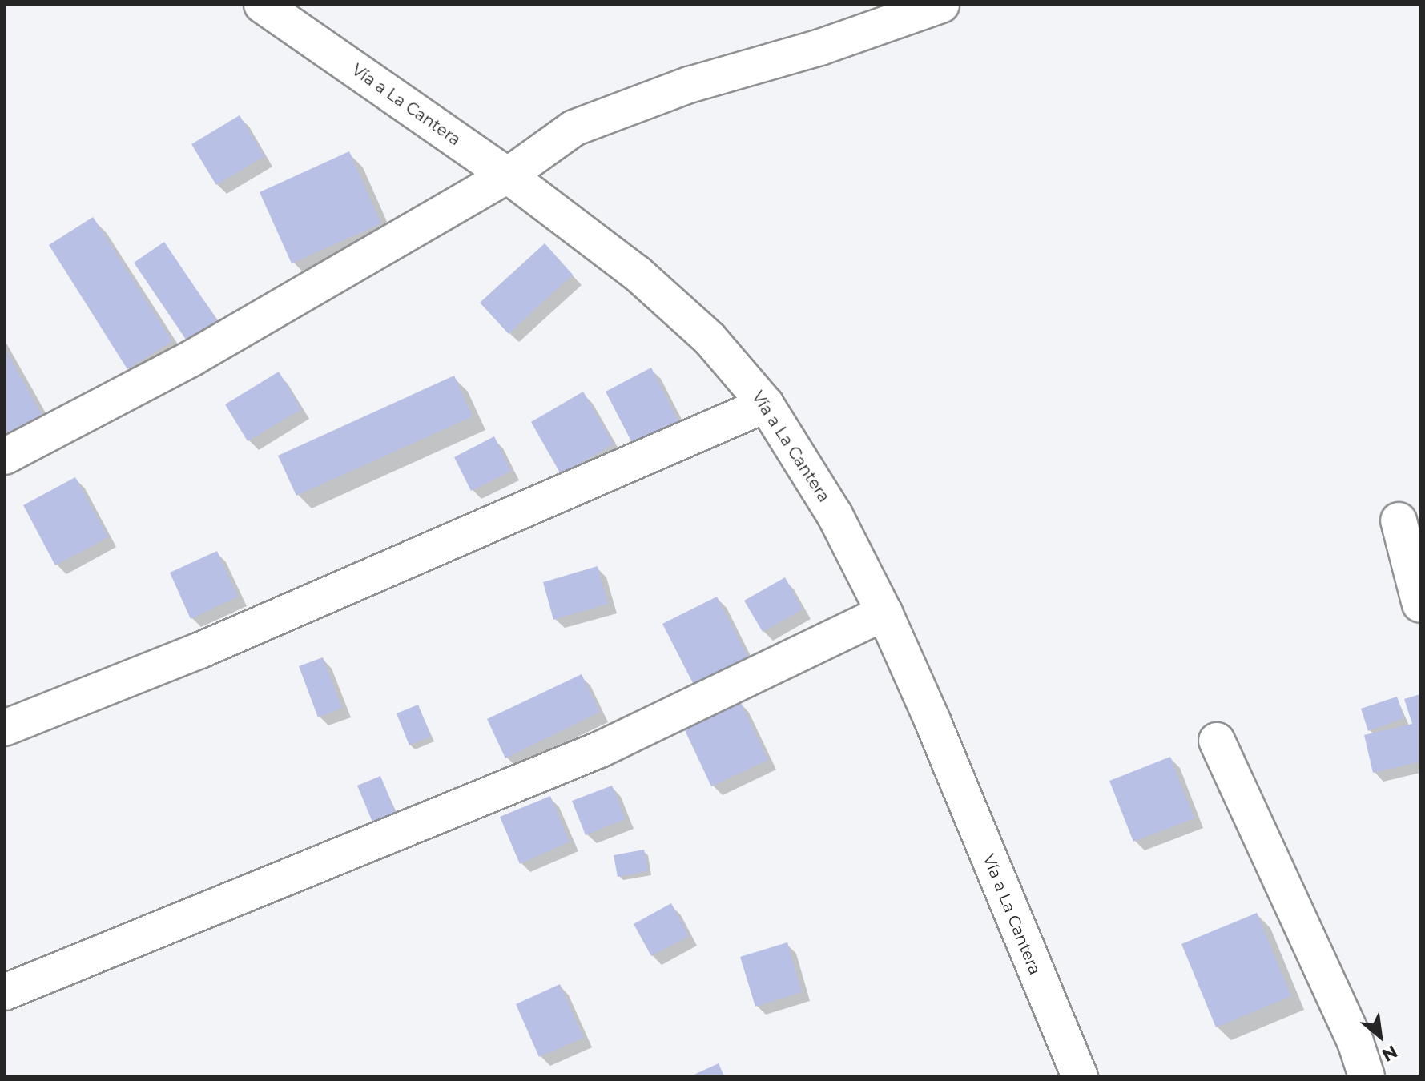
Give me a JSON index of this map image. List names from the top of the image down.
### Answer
{
  "streets": {
    "street": ["Vía a La Cantera"]
  },
  "north": "bottom right"
}
